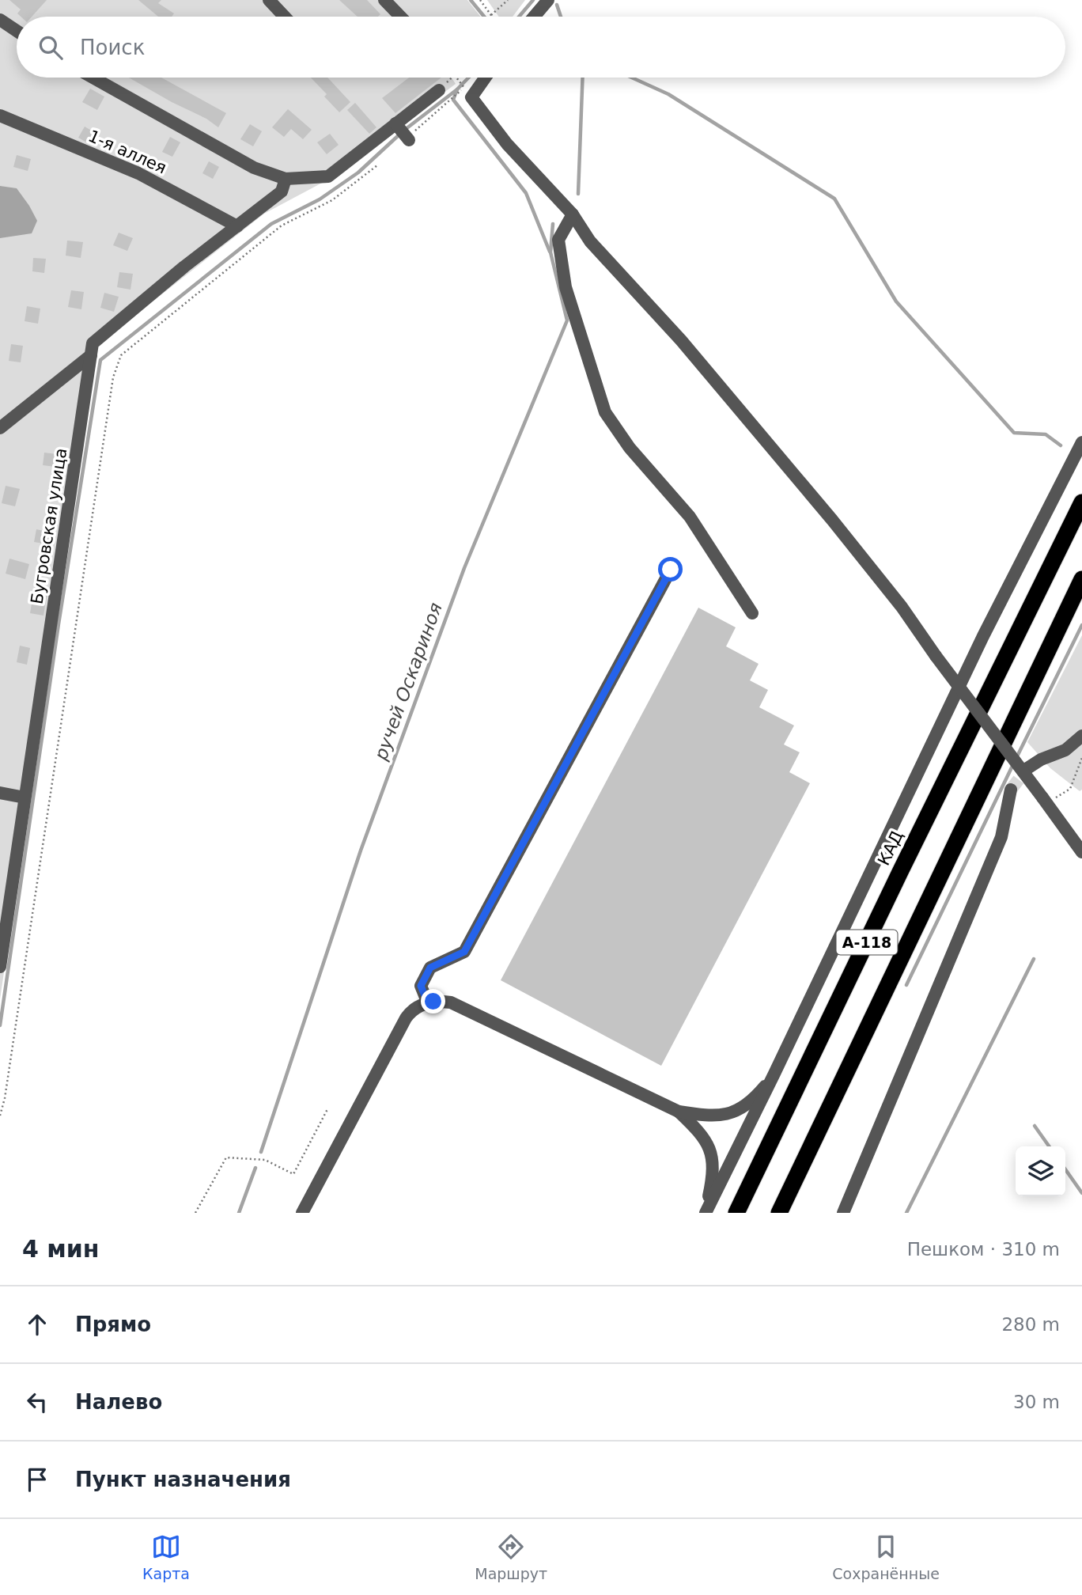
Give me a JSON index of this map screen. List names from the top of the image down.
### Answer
{
  "streets": {
    "highway": ["КАД", "А-118"],
    "street": ["1-я аллея", "Бугровская улица"]
  },
  "crossings": [
    ["1-я аллея", "Бугровская улица"]
  ],
  "water": ["ручей Оскариноя"],
  "page": {
    "search": "Поиск",
    "heading": ["4 мин", "Пешком · 310 m"],
    "list": [
      ["Прямо", "280 m"],
      ["Налево", "30 m"],
      "Пункт назначения"
    ],
    "nav": ["Карта", "Маршрут", "Сохранённые"]
  }
}
